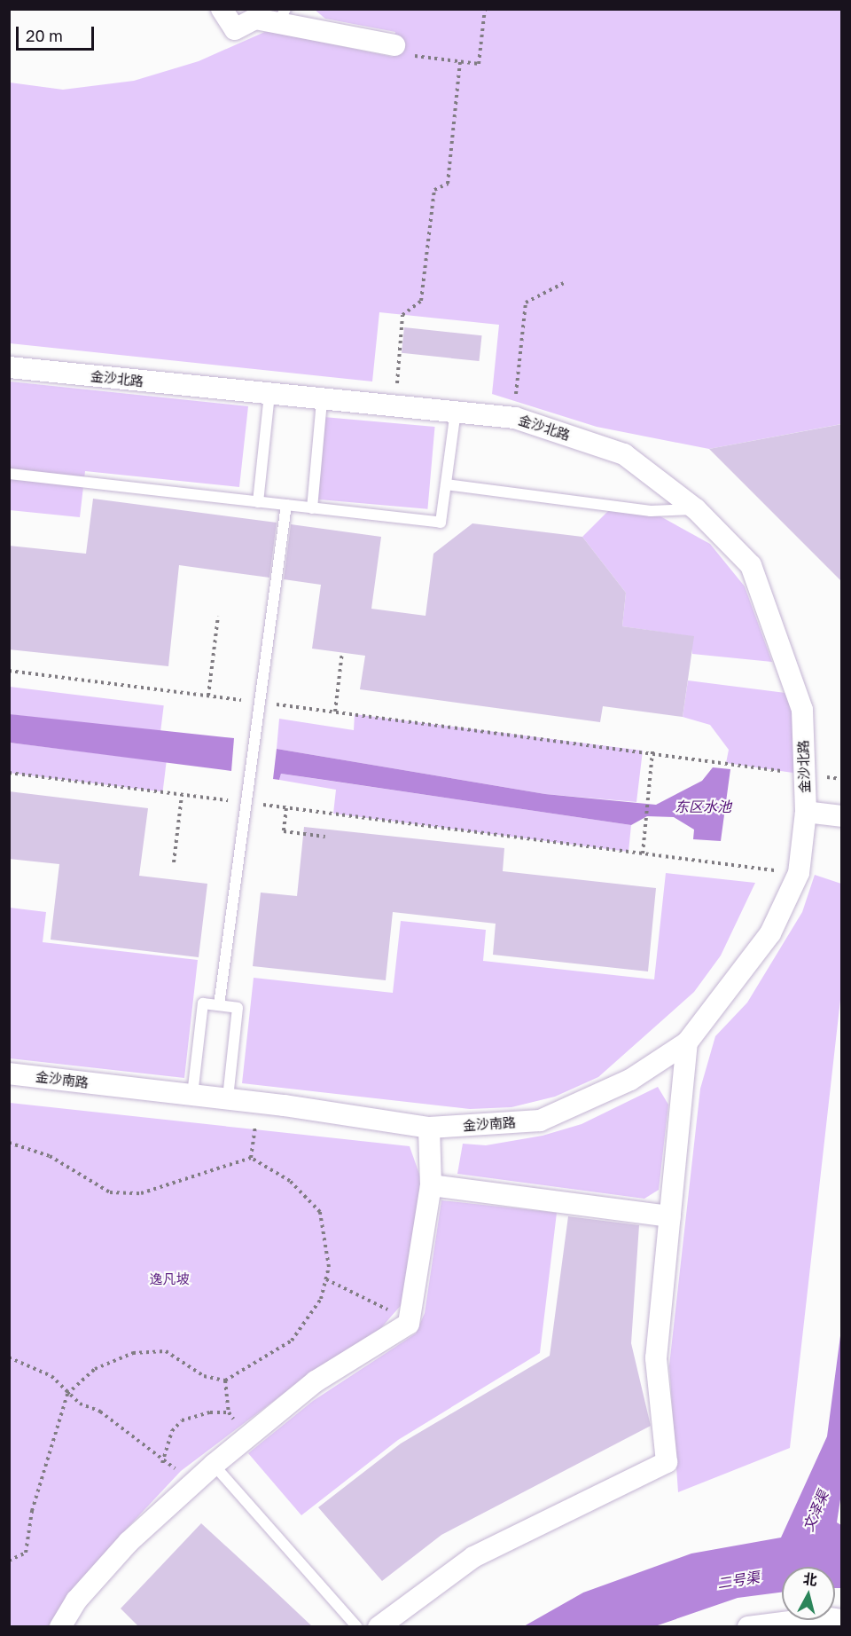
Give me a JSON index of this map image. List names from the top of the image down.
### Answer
{
  "streets": {
    "street": ["金沙北路", "金沙南路"]
  },
  "crossings": [
    ["金沙北路", "金沙南路"]
  ],
  "water": ["东区水池", "文泽渠", "二号渠"],
  "parks": ["逸凡坡"],
  "scale_bar": "20 m",
  "north": "top"
}
